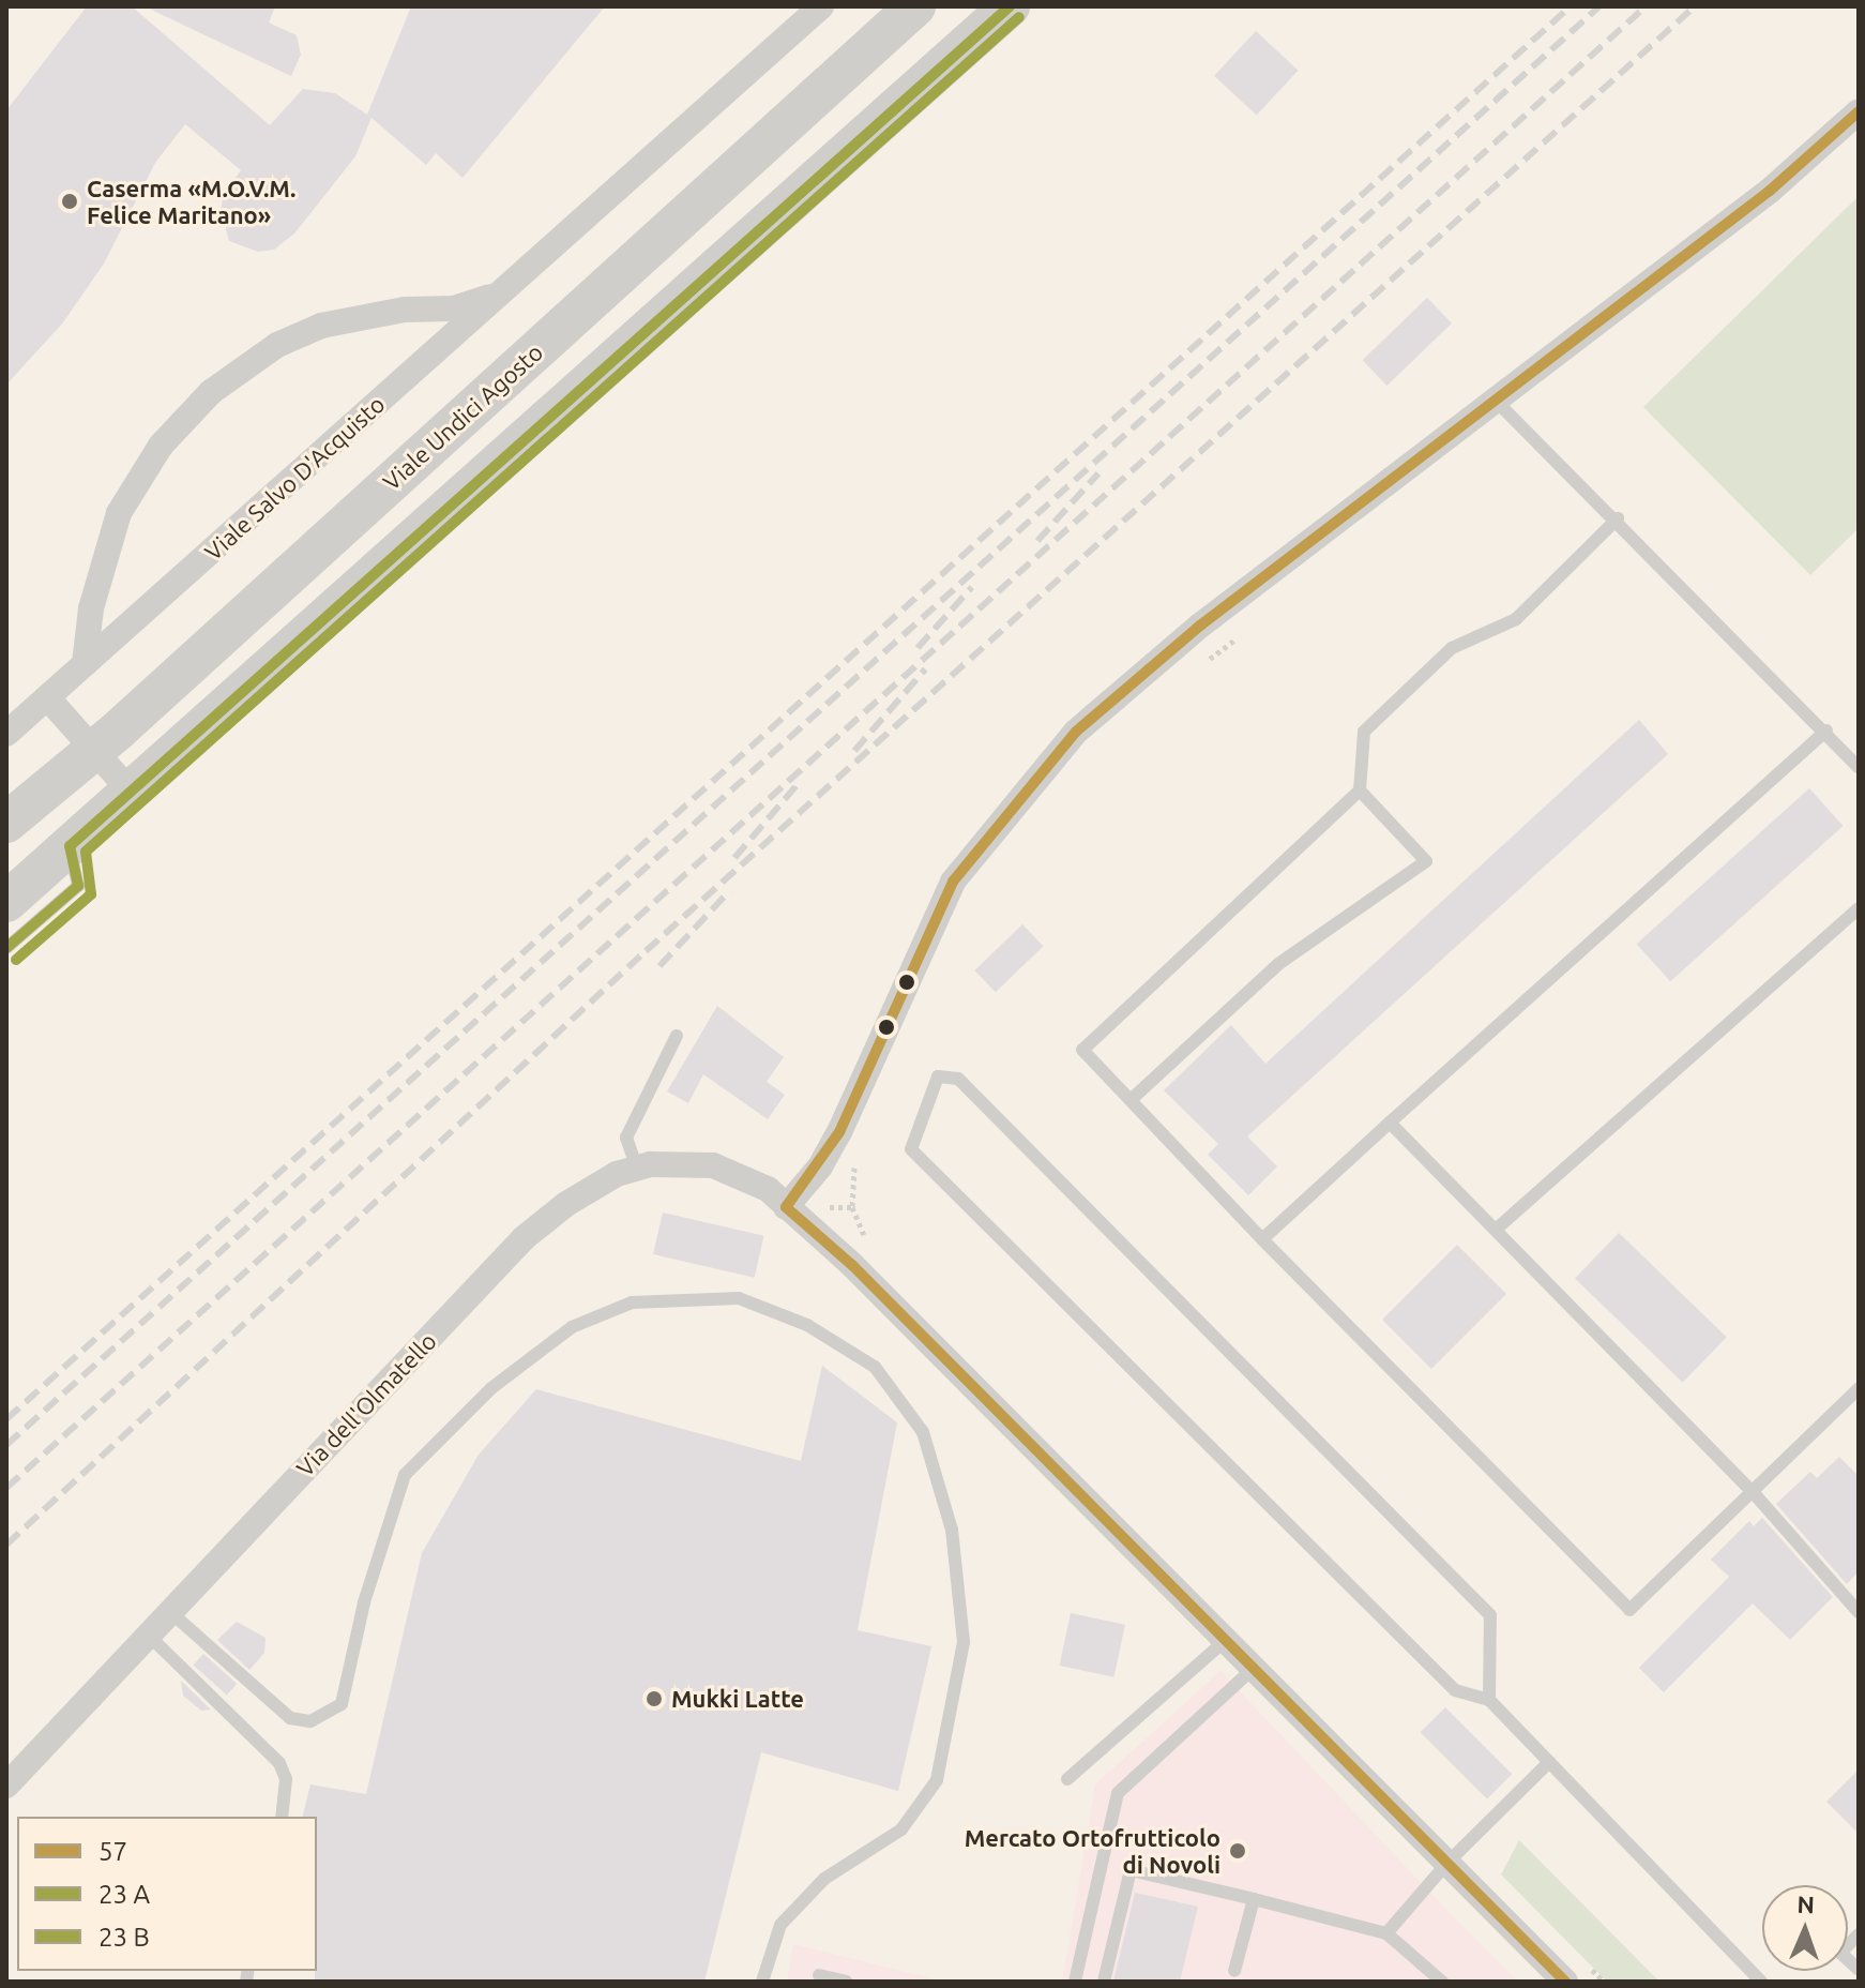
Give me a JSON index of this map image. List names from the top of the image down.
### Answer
{
  "streets": {
    "main road": ["Viale Undici Agosto"],
    "street": ["Viale Salvo D'Acquisto", "Via dell'Olmatello"]
  },
  "places": ["Caserma «M.O.V.M. Felice Maritano»", "Mukki Latte", "Mercato Ortofrutticolo di Novoli"],
  "lines": ["transit line 57"],
  "legend": ["57", "23 A", "23 B"],
  "north": "top"
}
